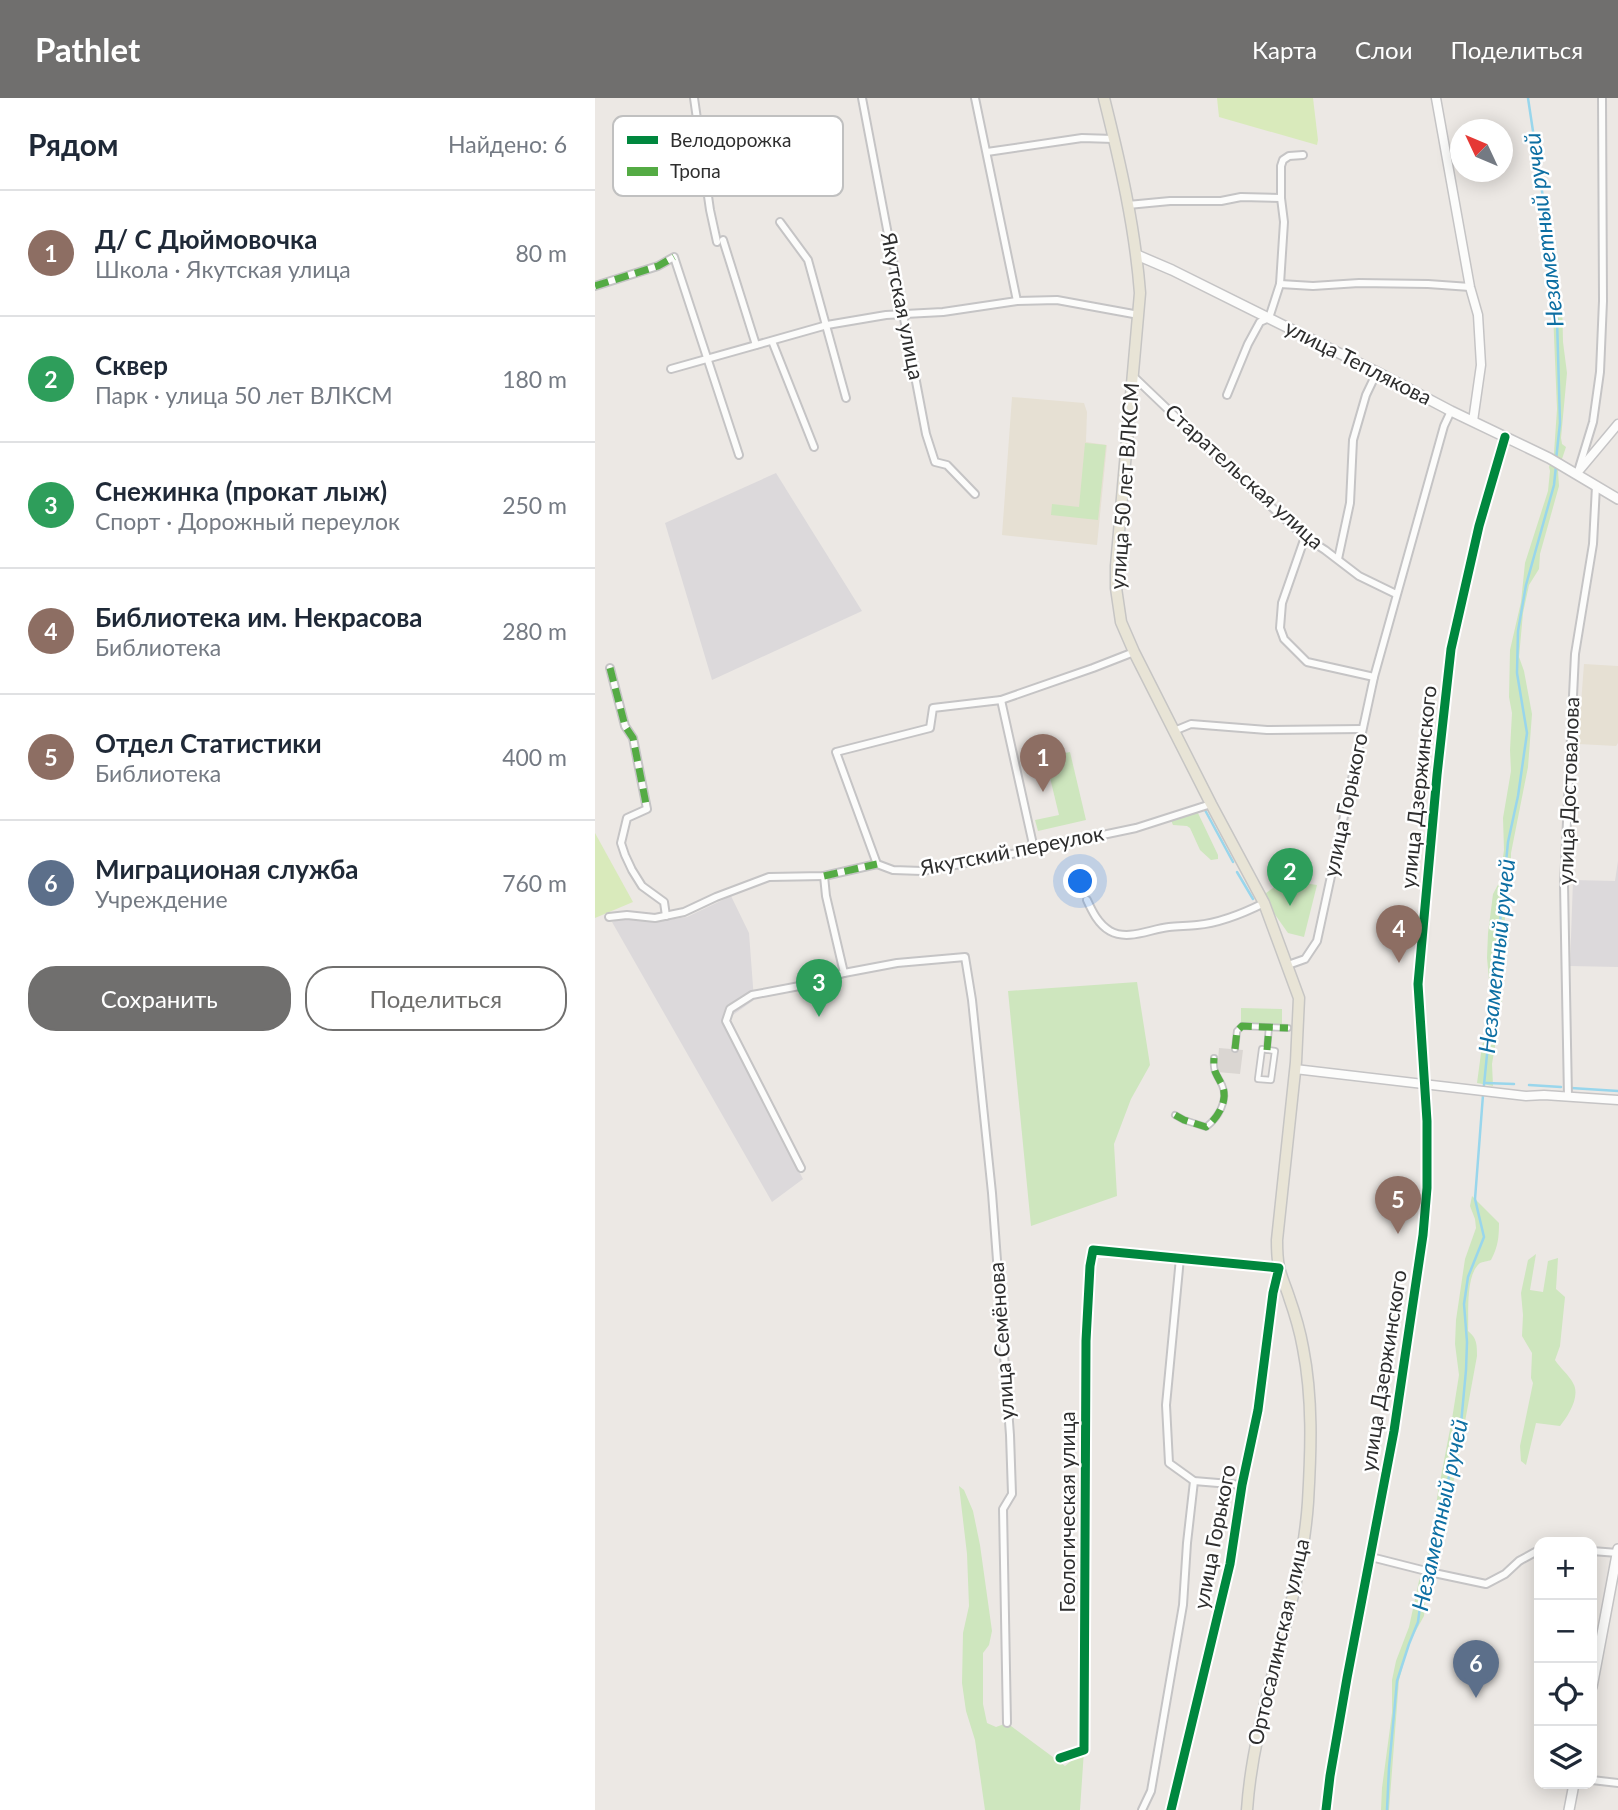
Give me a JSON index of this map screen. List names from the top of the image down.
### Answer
{
  "streets": {
    "main road": [
      "улица Теплякова",
      "улица 50 лет ВЛКСМ",
      "улица Горького",
      "Ортосалинская улица"
    ],
    "street": [
      "Якутская улица",
      "Старательская улица",
      "улица Дзержинского",
      "улица Достовалова",
      "Якутский переулок",
      "улица Семёнова",
      "Геологическая улица"
    ]
  },
  "crossings": [
    ["улица Теплякова", "улица 50 лет ВЛКСМ"],
    ["улица Теплякова", "улица Дзержинского"],
    ["улица Теплякова", "улица Достовалова"],
    ["улица Теплякова", "улица Горького"],
    ["Старательская улица", "улица 50 лет ВЛКСМ"],
    ["Старательская улица", "улица Горького"],
    ["улица 50 лет ВЛКСМ", "улица Горького"],
    ["улица 50 лет ВЛКСМ", "Якутский переулок"],
    ["улица Горького", "Ортосалинская улица"]
  ],
  "water": ["Незаметный ручей"],
  "legend": ["Велодорожка", "Тропа"],
  "north": "top left",
  "page": {
    "header": "Pathlet",
    "nav": ["Карта", "Слои", "Поделиться"],
    "heading": ["Рядом", "Найдено: 6"],
    "list": [
      {
        "mark": "1",
        "name": "Д/ С Дюймовочка",
        "note": "Школа · Якутская улица",
        "value": "80 m"
      },
      {
        "mark": "2",
        "name": "Сквер",
        "note": "Парк · улица 50 лет ВЛКСМ",
        "value": "180 m"
      },
      {
        "mark": "3",
        "name": "Снежинка (прокат лыж)",
        "note": "Спорт · Дорожный переулок",
        "value": "250 m"
      },
      {
        "mark": "4",
        "name": "Библиотека им. Некрасова",
        "note": "Библиотека",
        "value": "280 m"
      },
      {
        "mark": "5",
        "name": "Отдел Статистики",
        "note": "Библиотека",
        "value": "400 m"
      },
      {
        "mark": "6",
        "name": "Миграционая служба",
        "note": "Учреждение",
        "value": "760 m"
      }
    ],
    "pins": [
      "1",
      "2",
      "4",
      "3",
      "5",
      "6"
    ],
    "buttons": ["Сохранить", "Поделиться"],
    "map_buttons": ["+", "−"]
  }
}
